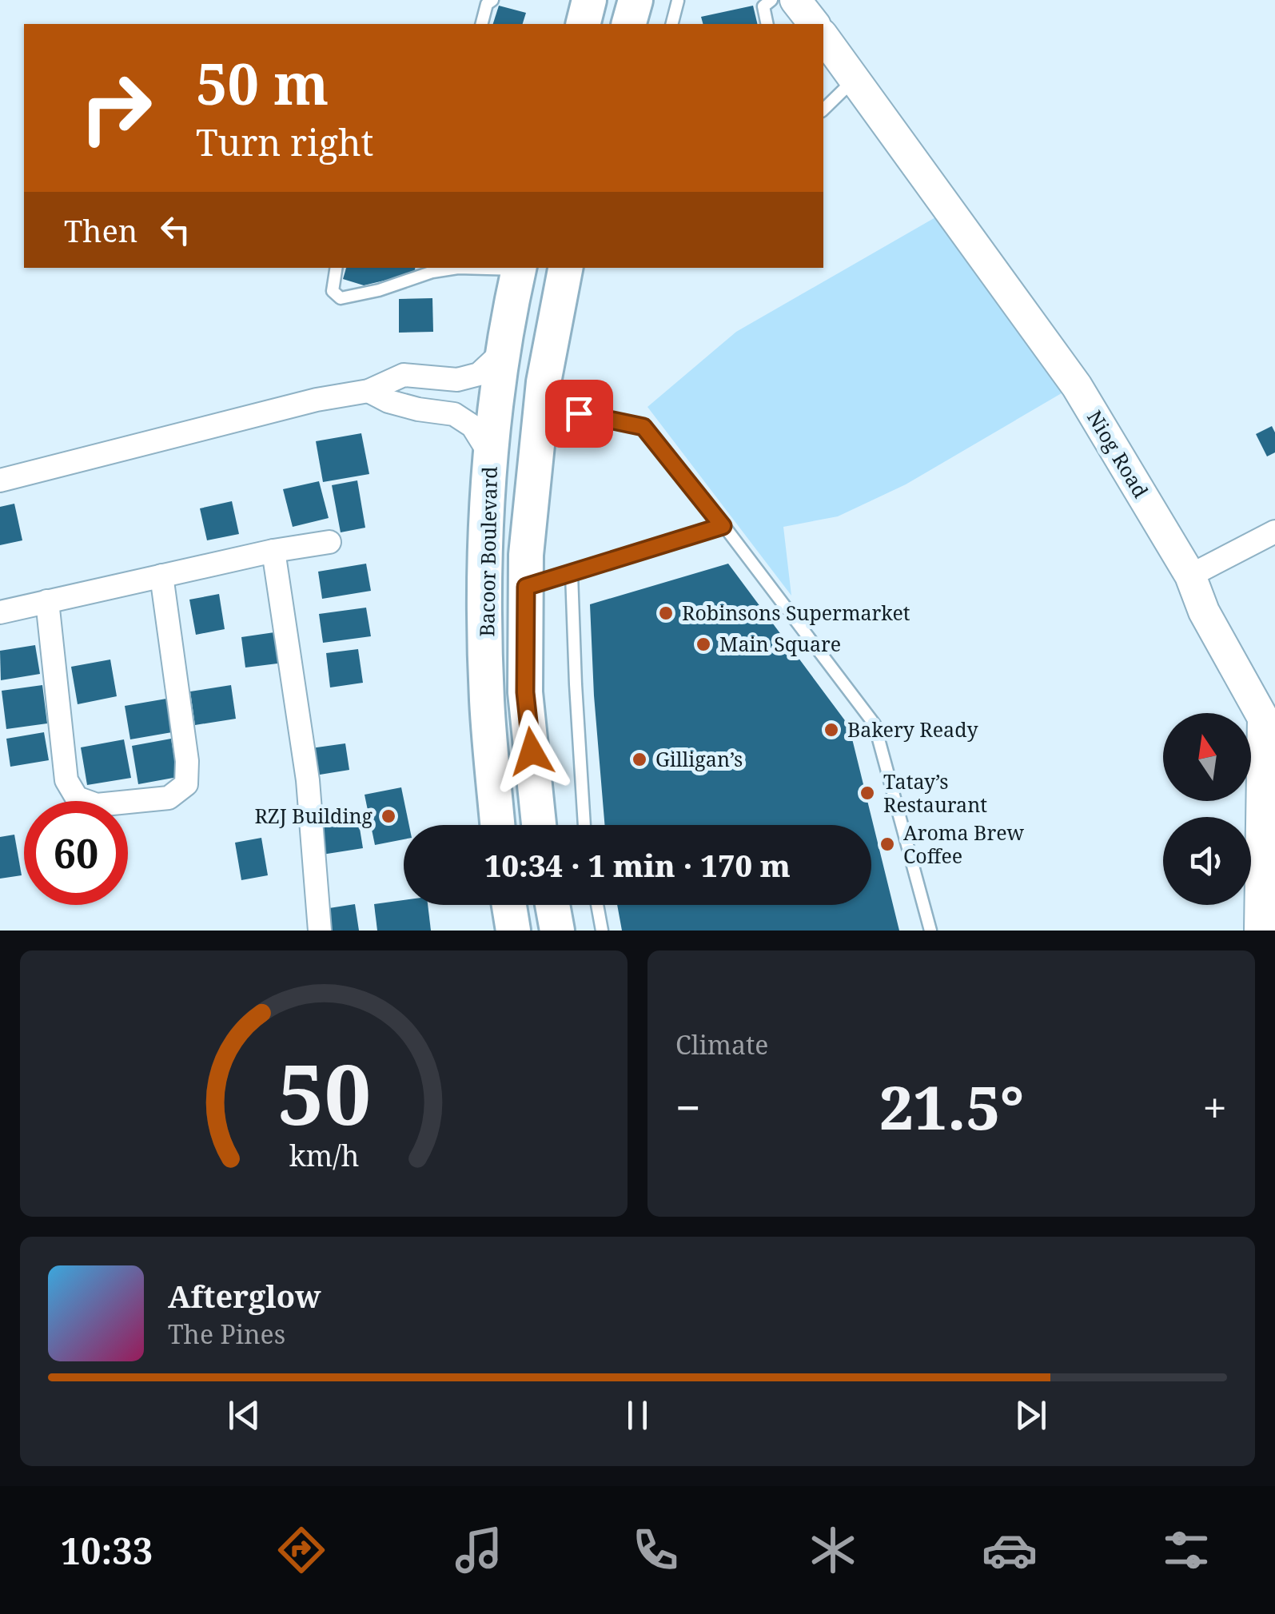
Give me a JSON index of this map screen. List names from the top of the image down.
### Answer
{
  "streets": {
    "main road": ["Bacoor Boulevard"],
    "street": ["Niog Road"]
  },
  "places": [
    "Robinsons Supermarket",
    "Main Square",
    "Bakery Ready",
    "Gilligan’s",
    "Tatay’s Restaurant",
    "RZJ Building",
    "Aroma Brew Coffee"
  ],
  "north": "top",
  "page": {
    "turn": ["50 m", "Turn right"],
    "then": "Then",
    "limit": "60",
    "trip": "10:34 · 1 min · 170 m",
    "tile": "Climate",
    "heat": ["−", "21.5°", "+"],
    "song": ["Afterglow", "The Pines"],
    "tabs": "10:33",
    "gauge": ["50", "km/h"]
  }
}
